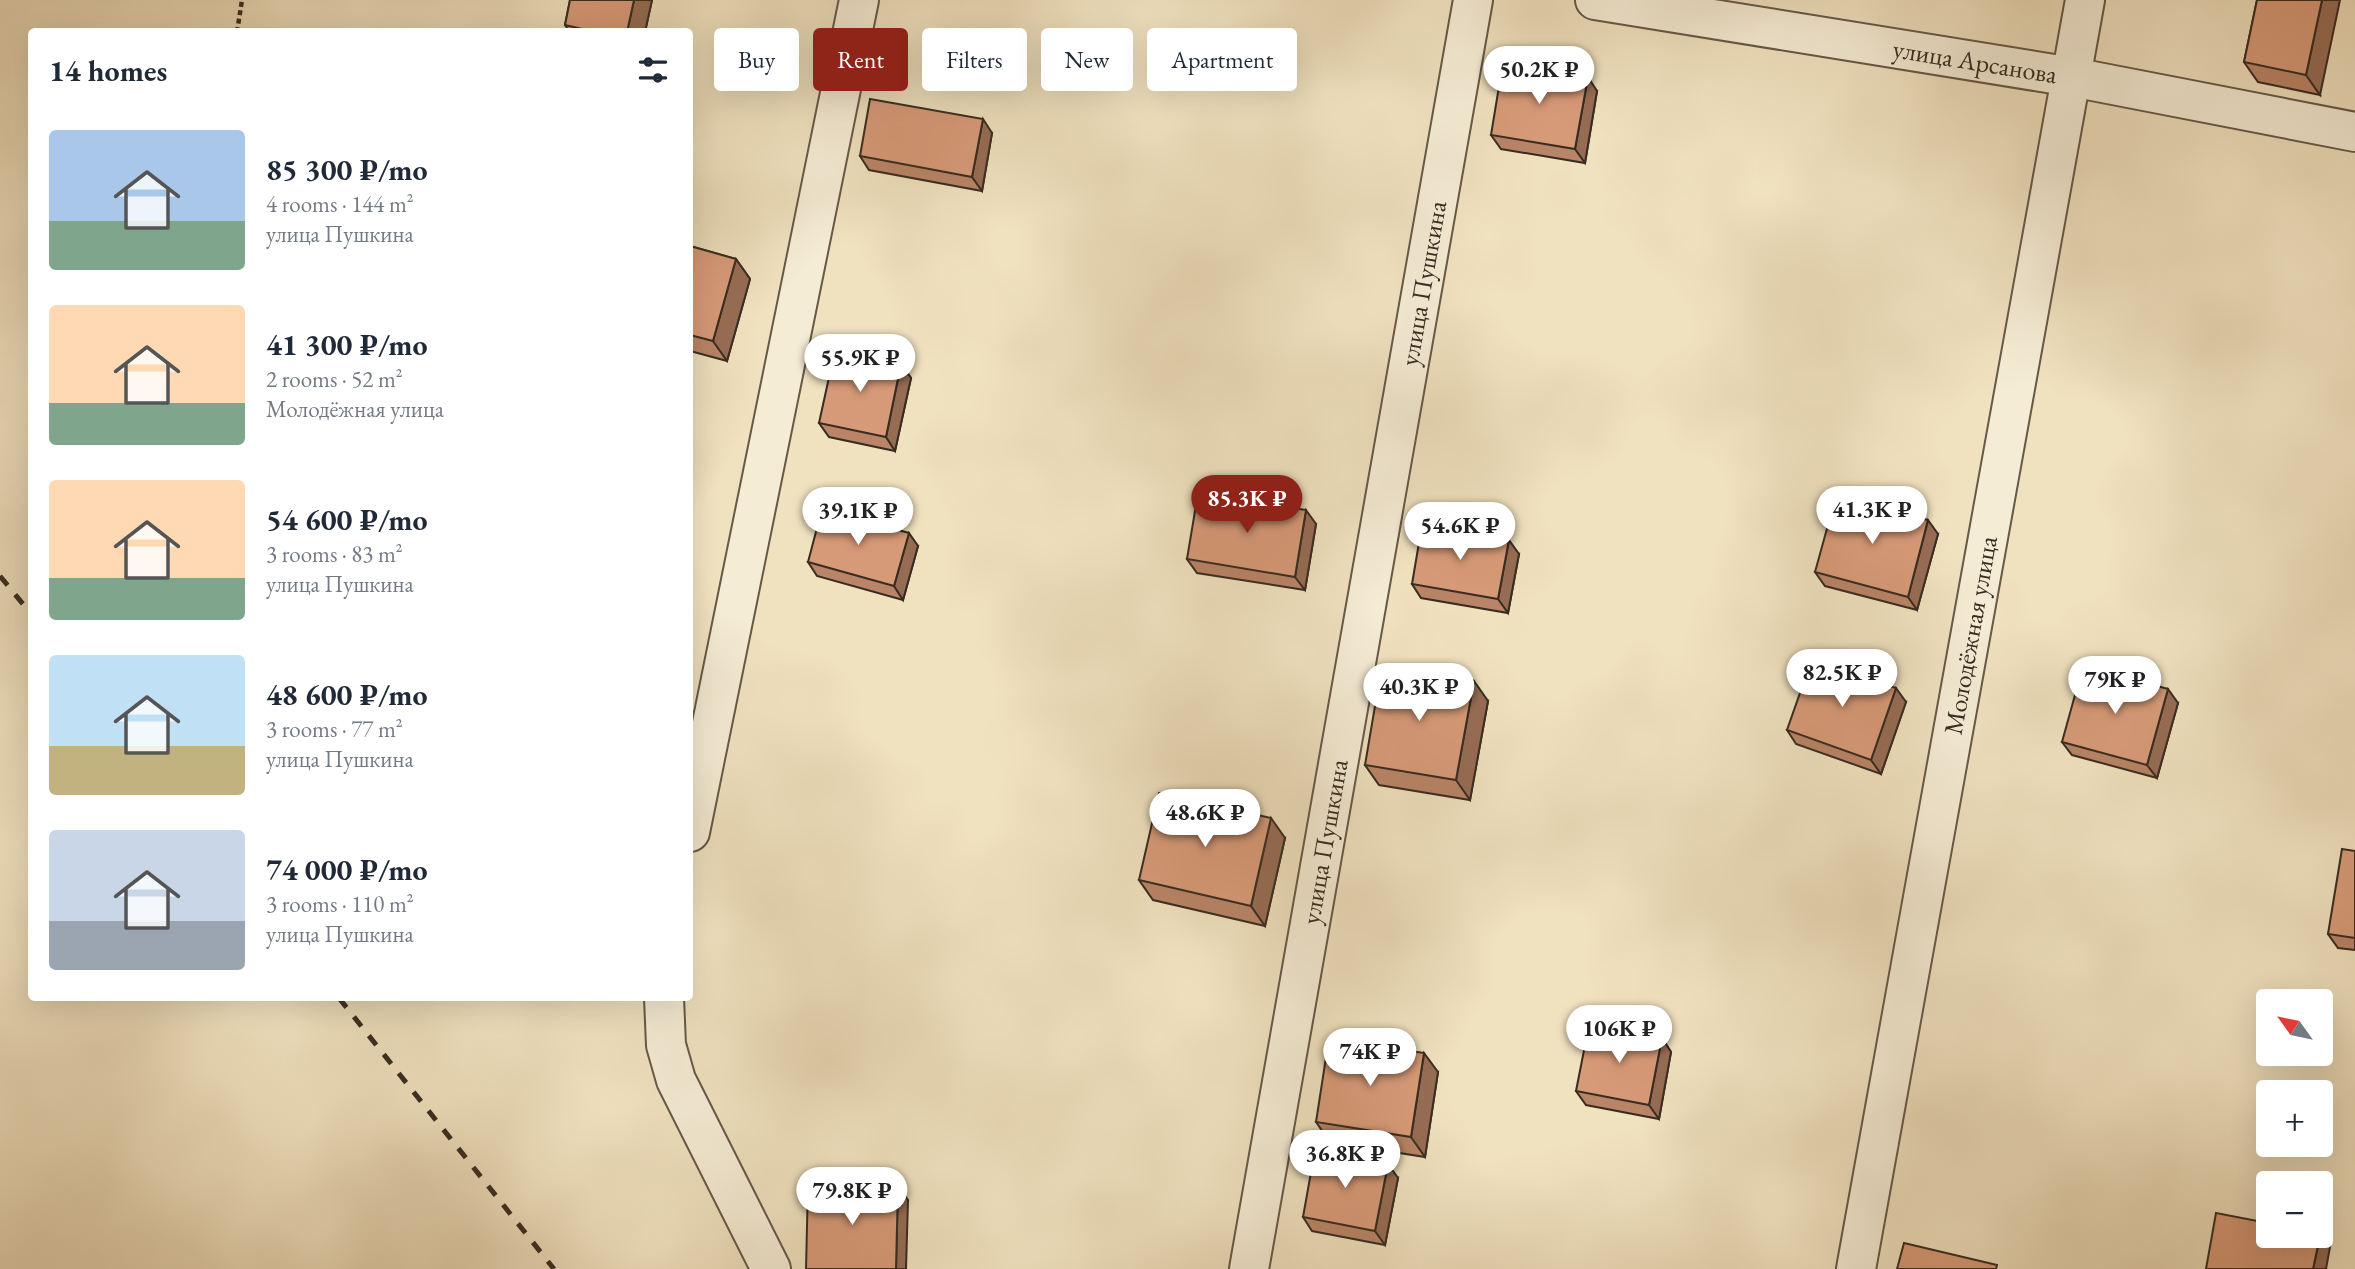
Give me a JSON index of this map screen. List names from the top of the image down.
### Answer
{
  "streets": {
    "street": ["улица Арсанова", "улица Пушкина", "Молодёжная улица"]
  },
  "crossings": [
    ["улица Арсанова", "Молодёжная улица"]
  ],
  "north": "top left",
  "page": {
    "chip": [
      "Buy",
      "Rent",
      "Filters",
      "New",
      "Apartment"
    ],
    "heading": "14 homes",
    "price": [
      "50.2K ₽",
      "55.9K ₽",
      "85.3K ₽",
      "41.3K ₽",
      "39.1K ₽",
      "54.6K ₽",
      "82.5K ₽",
      "79K ₽",
      "40.3K ₽",
      "48.6K ₽",
      "106K ₽",
      "74K ₽",
      "36.8K ₽",
      "79.8K ₽"
    ],
    "list": [
      {
        "name": "85 300 ₽/mo",
        "note": "4 rooms · 144 m² · улица Пушкина"
      },
      {
        "name": "41 300 ₽/mo",
        "note": "2 rooms · 52 m² · Молодёжная улица"
      },
      {
        "name": "54 600 ₽/mo",
        "note": "3 rooms · 83 m² · улица Пушкина"
      },
      {
        "name": "48 600 ₽/mo",
        "note": "3 rooms · 77 m² · улица Пушкина"
      },
      {
        "name": "74 000 ₽/mo",
        "note": "3 rooms · 110 m² · улица Пушкина"
      }
    ],
    "map_buttons": ["+", "−"]
  }
}
